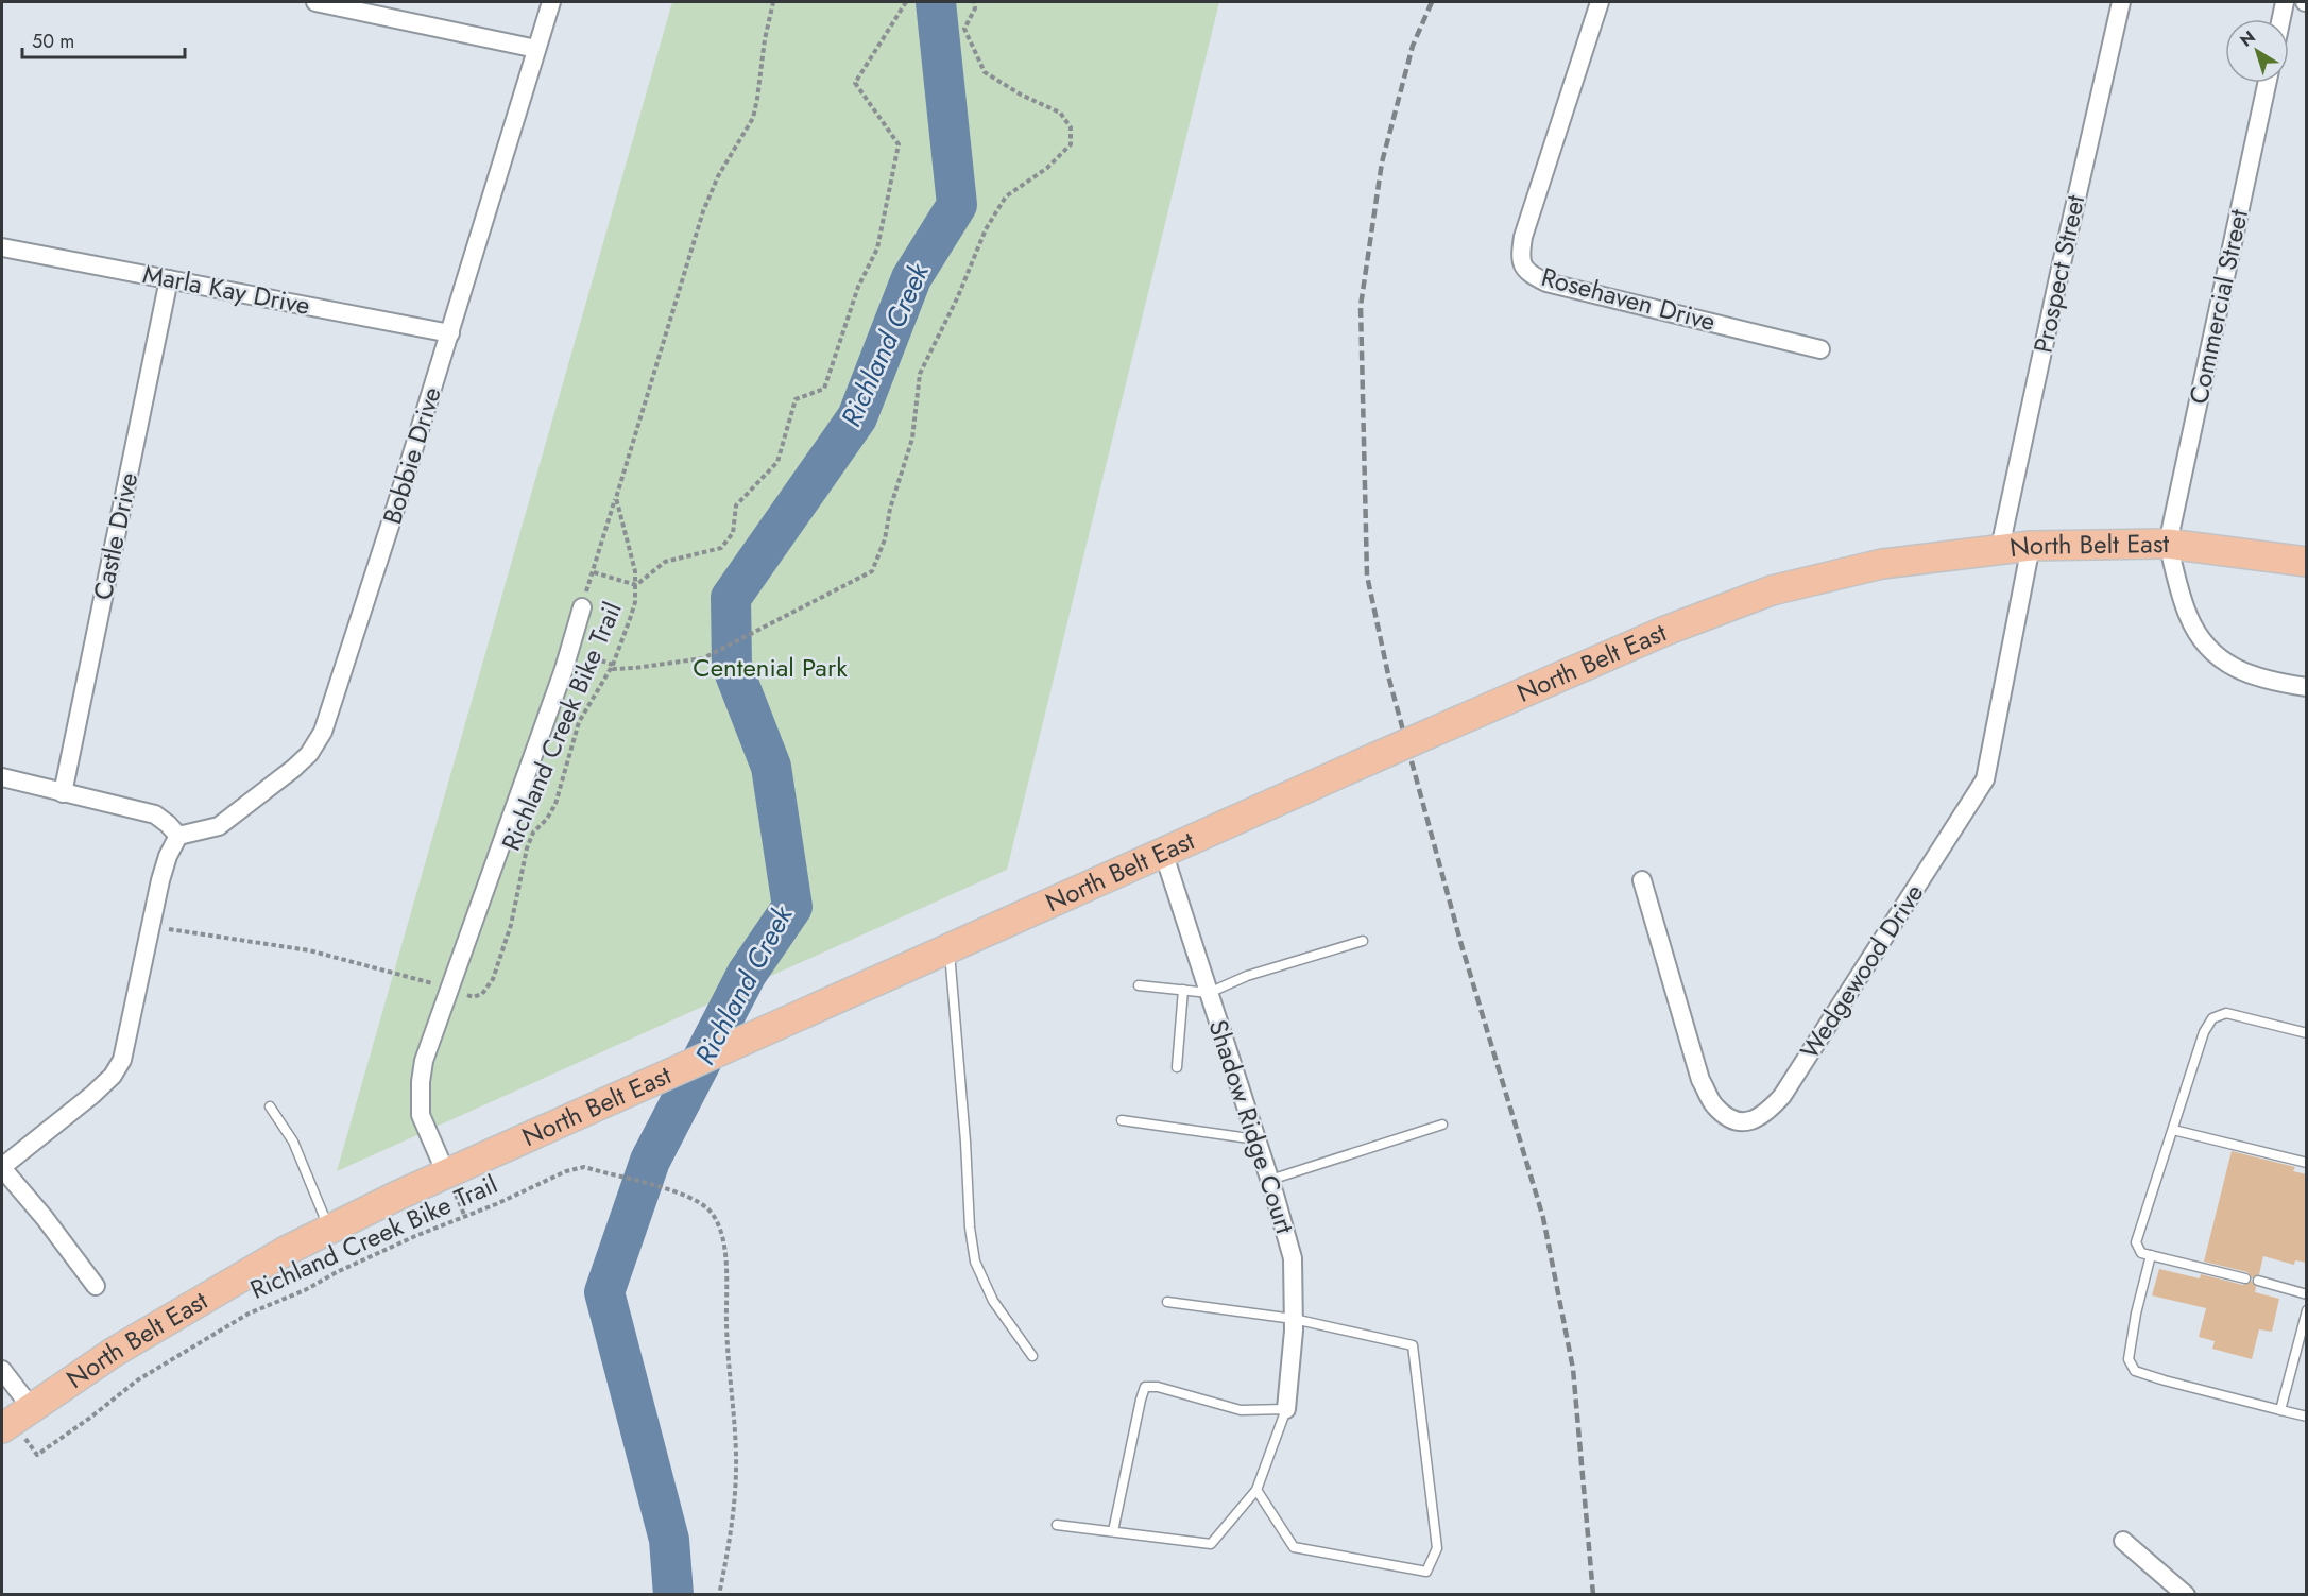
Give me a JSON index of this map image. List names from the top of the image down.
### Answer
{
  "streets": {
    "main road": ["North Belt East"],
    "street": [
      "Prospect Street",
      "Marla Kay Drive",
      "Rosehaven Drive",
      "Commercial Street",
      "Bobbie Drive",
      "Castle Drive",
      "Wedgewood Drive",
      "Shadow Ridge Court"
    ],
    "path": ["Richland Creek Bike Trail"]
  },
  "crossings": [
    ["Prospect Street", "North Belt East"],
    ["Marla Kay Drive", "Bobbie Drive"],
    ["Marla Kay Drive", "Castle Drive"],
    ["Commercial Street", "North Belt East"],
    ["North Belt East", "Wedgewood Drive"],
    ["North Belt East", "Shadow Ridge Court"]
  ],
  "water": ["Richland Creek"],
  "parks": ["Centenial Park"],
  "scale_bar": "50 m",
  "north": "top left"
}
